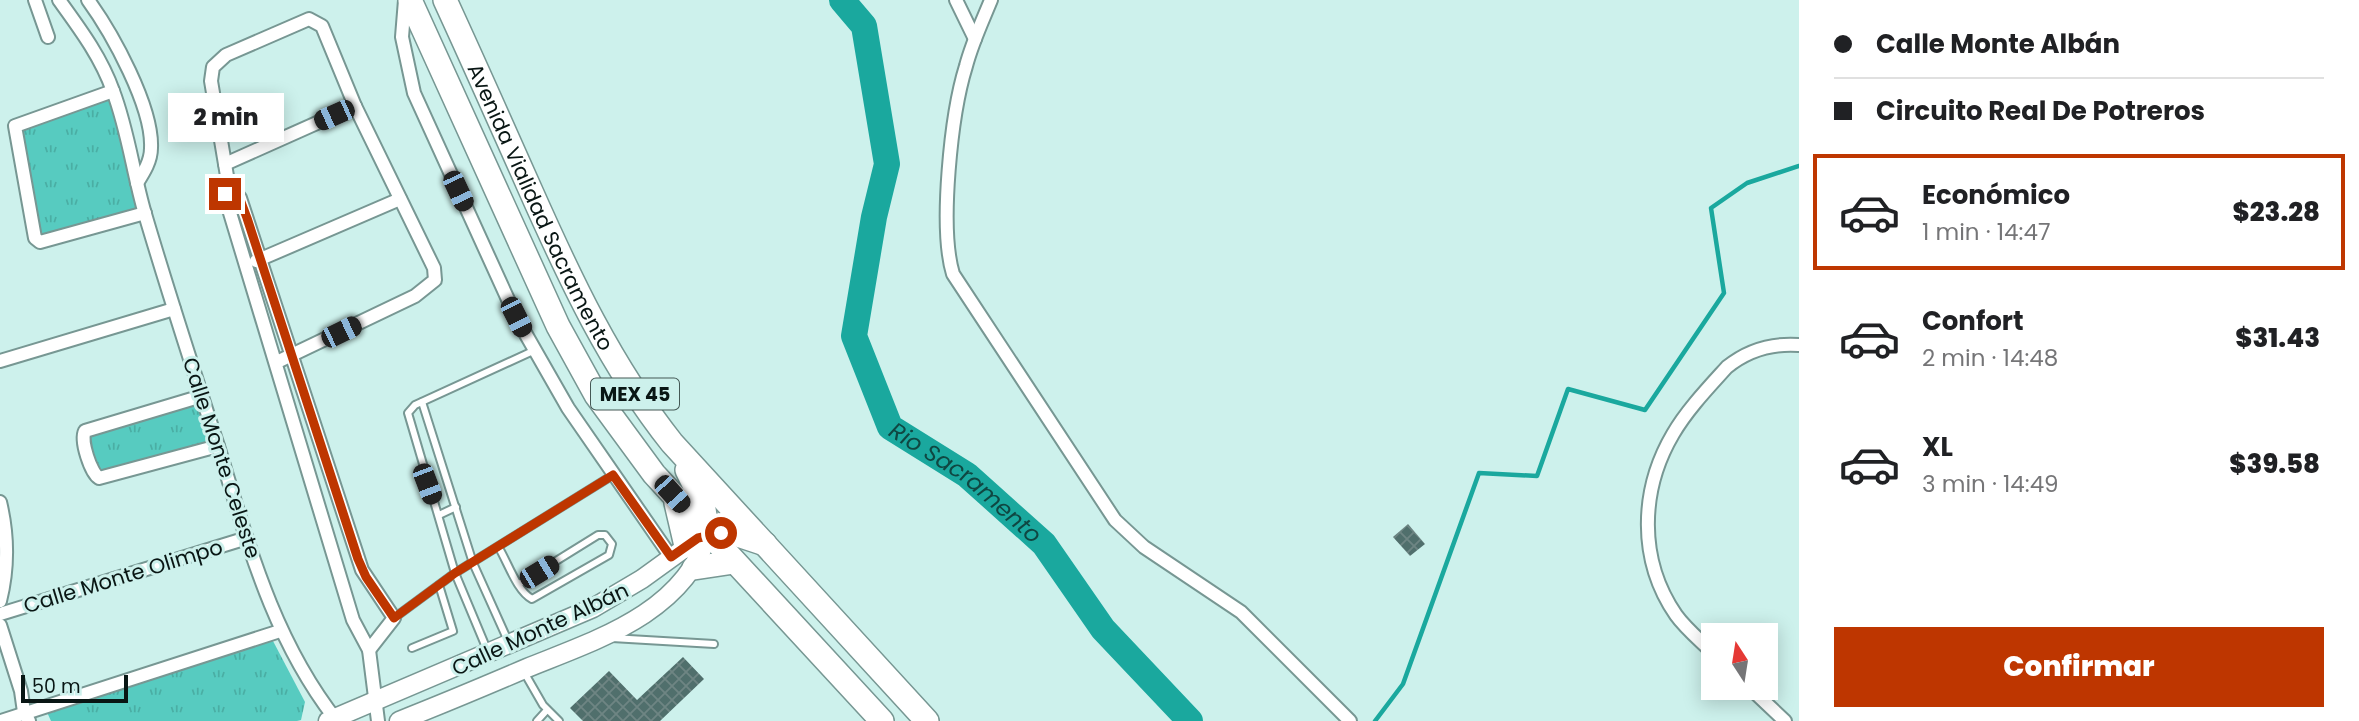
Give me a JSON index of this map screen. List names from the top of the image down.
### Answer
{
  "streets": {
    "highway": ["Avenida Vialidad Sacramento", "MEX 45"],
    "main road": ["Calle Monte Albán"],
    "street": ["Calle Monte Celeste", "Calle Monte Olimpo"]
  },
  "crossings": [
    ["Avenida Vialidad Sacramento", "Calle Monte Albán"],
    ["Calle Monte Celeste", "Calle Monte Olimpo"],
    ["Calle Monte Celeste", "Calle Monte Albán"]
  ],
  "water": ["Rio Sacramento"],
  "scale_bar": "50 m",
  "north": "top",
  "page": {
    "banner": ["Calle Monte Albán", "Circuito Real De Potreros"],
    "bubble": "2 min",
    "list": [
      {
        "name": "Económico",
        "note": "1 min · 14:47",
        "value": "$23.28"
      },
      {
        "name": "Confort",
        "note": "2 min · 14:48",
        "value": "$31.43"
      },
      {
        "name": "XL",
        "note": "3 min · 14:49",
        "value": "$39.58"
      }
    ],
    "buttons": "Confirmar",
    "scale": "50 m"
  }
}
